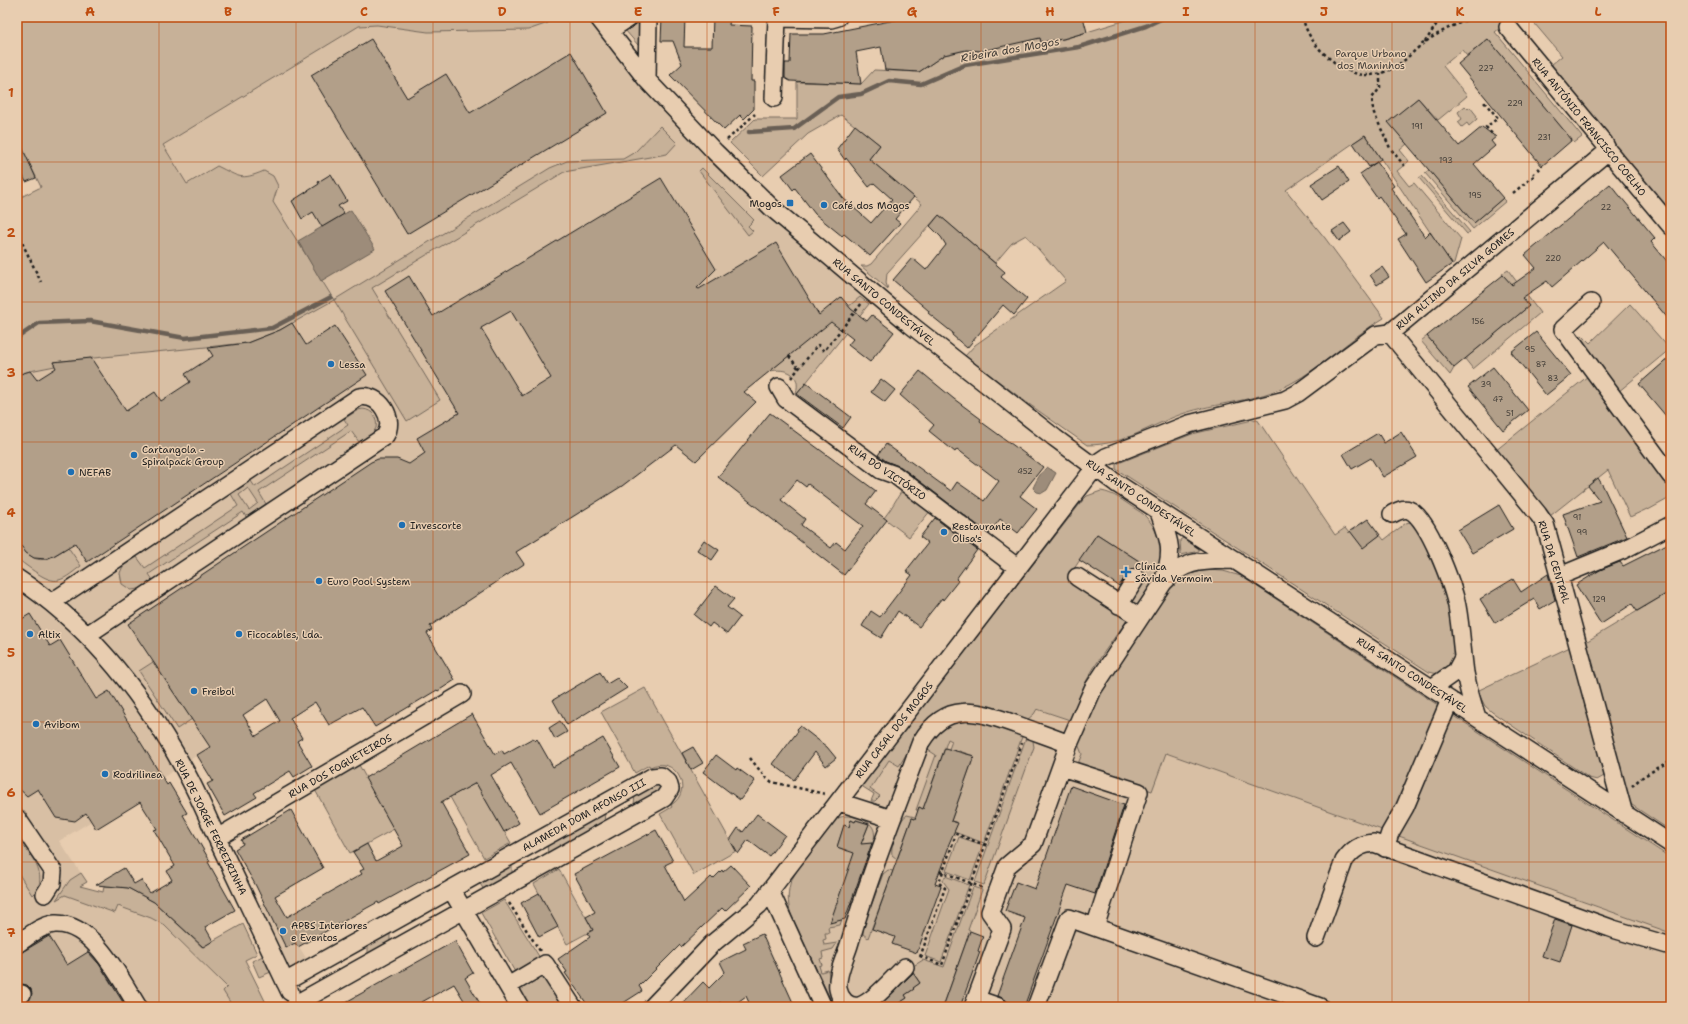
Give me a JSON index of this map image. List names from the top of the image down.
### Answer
{
  "streets": {
    "street": [
      "RUA ANTÓNIO FRANCISCO COELHO",
      "RUA ALTINO DA SILVA GOMES",
      "RUA SANTO CONDESTÁVEL",
      "RUA DO VICTÓRIO",
      "RUA DA CENTRAL",
      "RUA CASAL DOS MOGOS",
      "RUA DOS FOGUETEIROS",
      "ALAMEDA DOM AFONSO III",
      "RUA DE JORGE FERREIRINHA"
    ]
  },
  "crossings": [
    ["RUA ANTÓNIO FRANCISCO COELHO", "RUA ALTINO DA SILVA GOMES"],
    ["RUA ALTINO DA SILVA GOMES", "RUA SANTO CONDESTÁVEL"],
    ["RUA ALTINO DA SILVA GOMES", "RUA DA CENTRAL"],
    ["RUA ALTINO DA SILVA GOMES", "RUA CASAL DOS MOGOS"],
    ["RUA SANTO CONDESTÁVEL", "RUA DA CENTRAL"],
    ["RUA SANTO CONDESTÁVEL", "RUA CASAL DOS MOGOS"],
    ["RUA DO VICTÓRIO", "RUA CASAL DOS MOGOS"],
    ["RUA DOS FOGUETEIROS", "RUA DE JORGE FERREIRINHA"],
    ["ALAMEDA DOM AFONSO III", "RUA DE JORGE FERREIRINHA"]
  ],
  "water": ["Ribeira dos Mogos"],
  "parks": ["Parque Urbano dos Maninhos"],
  "places": {
    "transit": ["Mogos"],
    "other": [
      "Café dos Mogos",
      "Lessa",
      "Cartangola - Spiralpack Group",
      "NEFAB",
      "Invescorte",
      "Restaurante Olisa's",
      "Euro Pool System",
      "Altix",
      "Ficocables, Lda.",
      "Freibol",
      "Avibom",
      "Rodrilinea",
      "APBS Interiores e Eventos"
    ],
    "health": ["Clínica Sãvida Vermoim"]
  },
  "house_numbers": [
    "227",
    "229",
    "191",
    "231",
    "193",
    "195",
    "22",
    "220",
    "156",
    "95",
    "87",
    "83",
    "39",
    "47",
    "51",
    "452",
    "91",
    "99",
    "129"
  ],
  "grid": {
    "columns": [
      "A",
      "B",
      "C",
      "D",
      "E",
      "F",
      "G",
      "H",
      "I",
      "J",
      "K",
      "L"
    ],
    "rows": [
      "1",
      "2",
      "3",
      "4",
      "5",
      "6",
      "7"
    ]
  }
}
